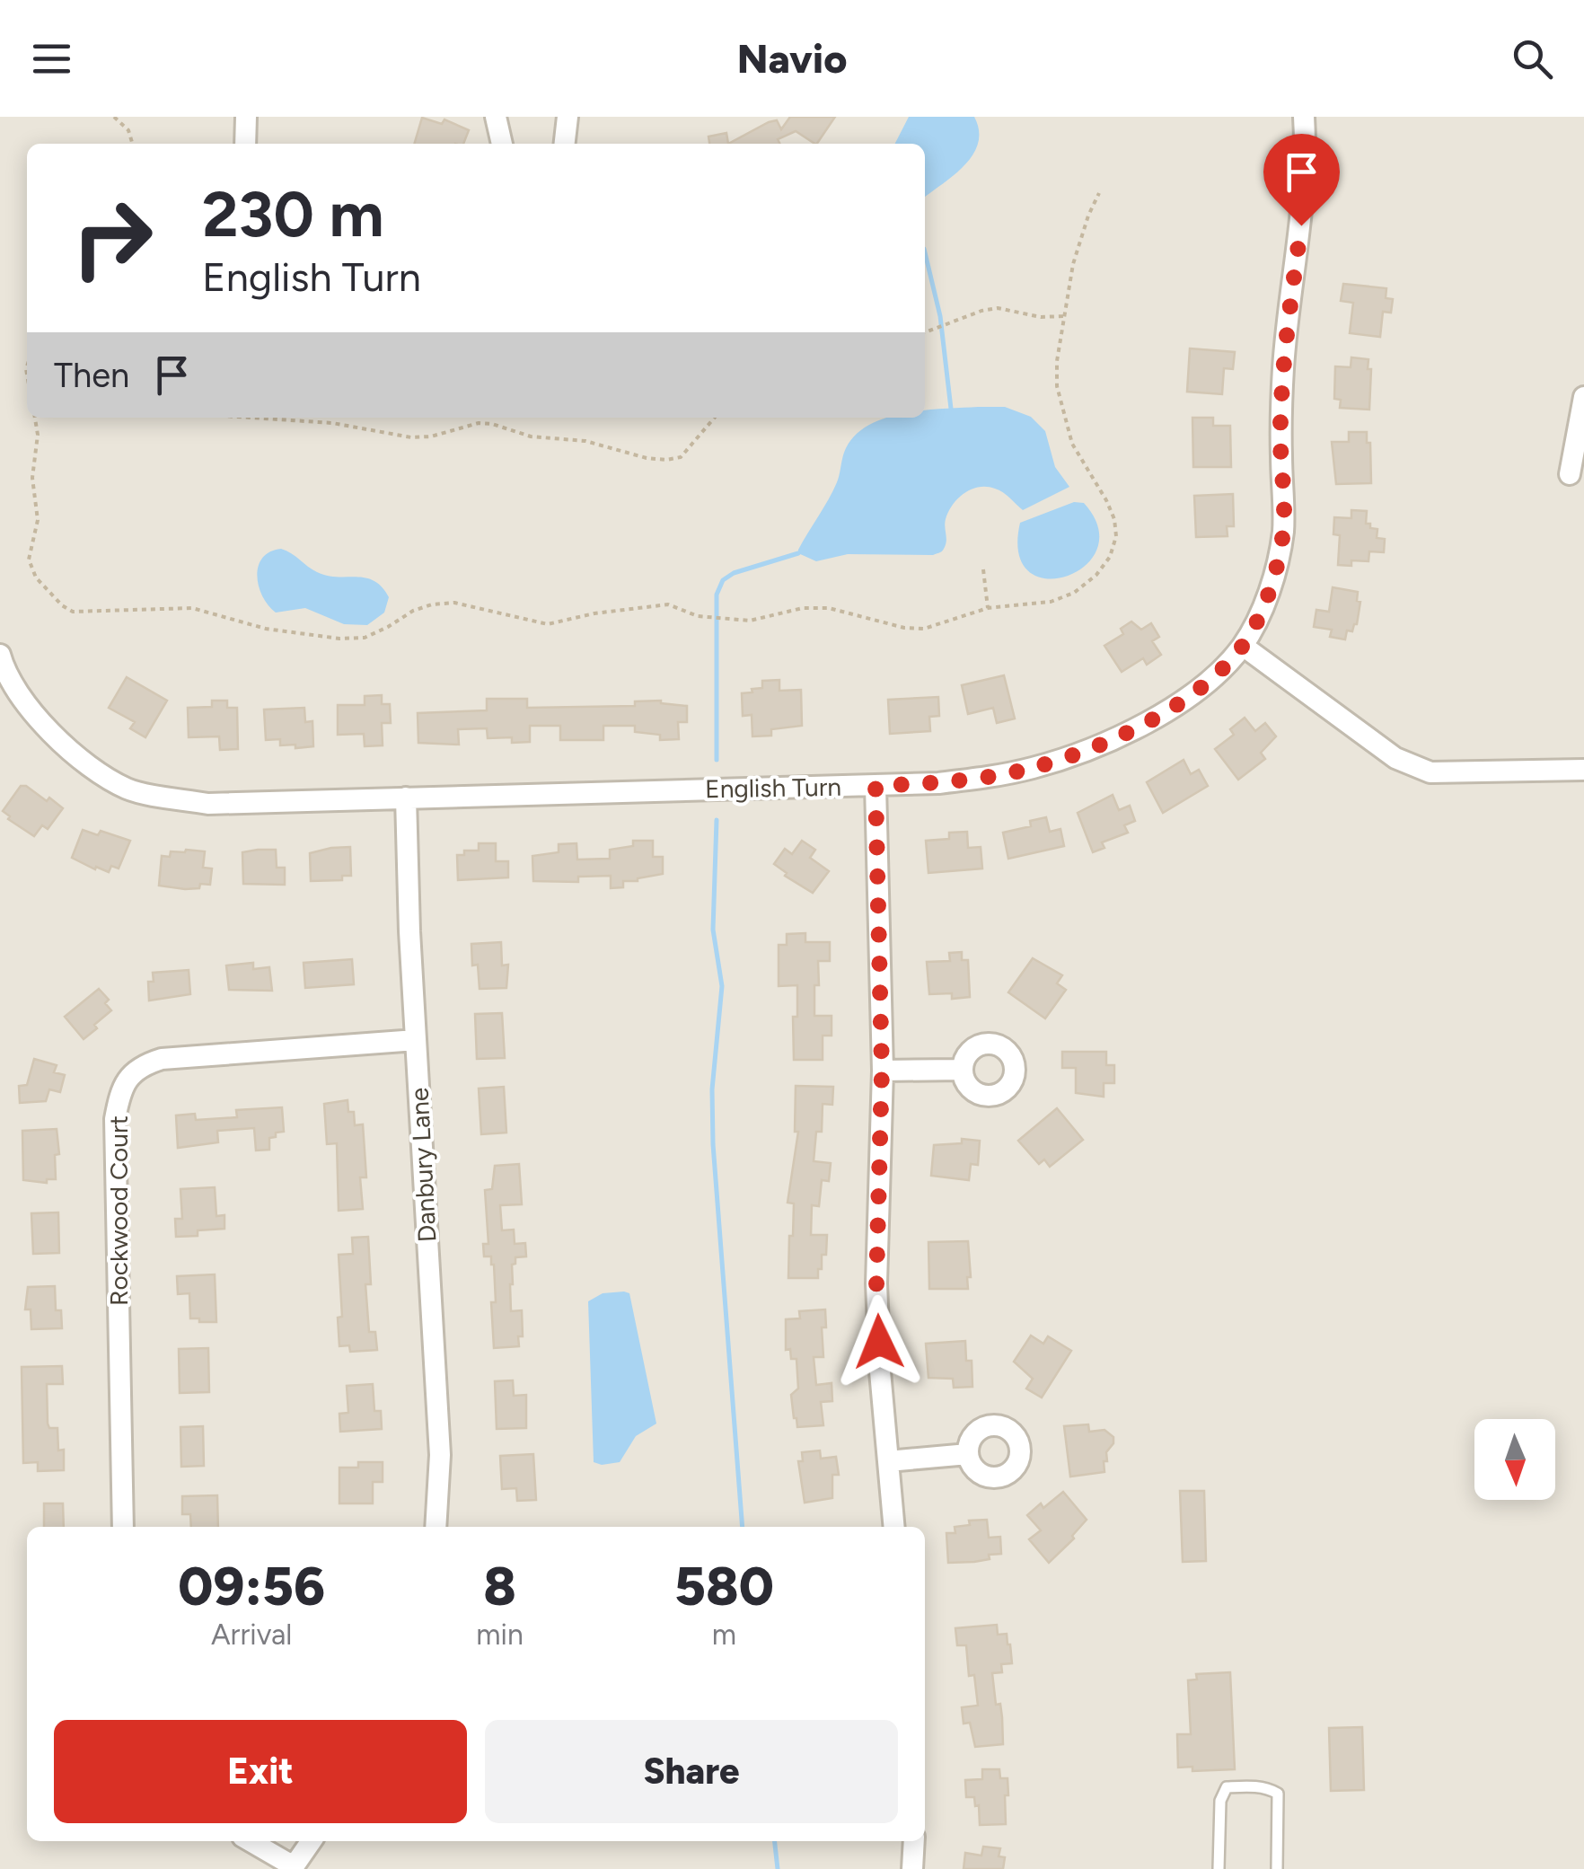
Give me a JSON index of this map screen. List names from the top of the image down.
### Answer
{
  "streets": {
    "street": ["English Turn", "Danbury Lane", "Rockwood Court"]
  },
  "crossings": [
    ["English Turn", "Danbury Lane"],
    ["Danbury Lane", "Rockwood Court"]
  ],
  "north": "bottom",
  "page": {
    "header": "Navio",
    "turn": ["230 m", "English Turn"],
    "then": "Then",
    "eta": [
      "09:56",
      "Arrival",
      "8",
      "min",
      "580",
      "m"
    ],
    "buttons": ["Exit", "Share"]
  }
}
